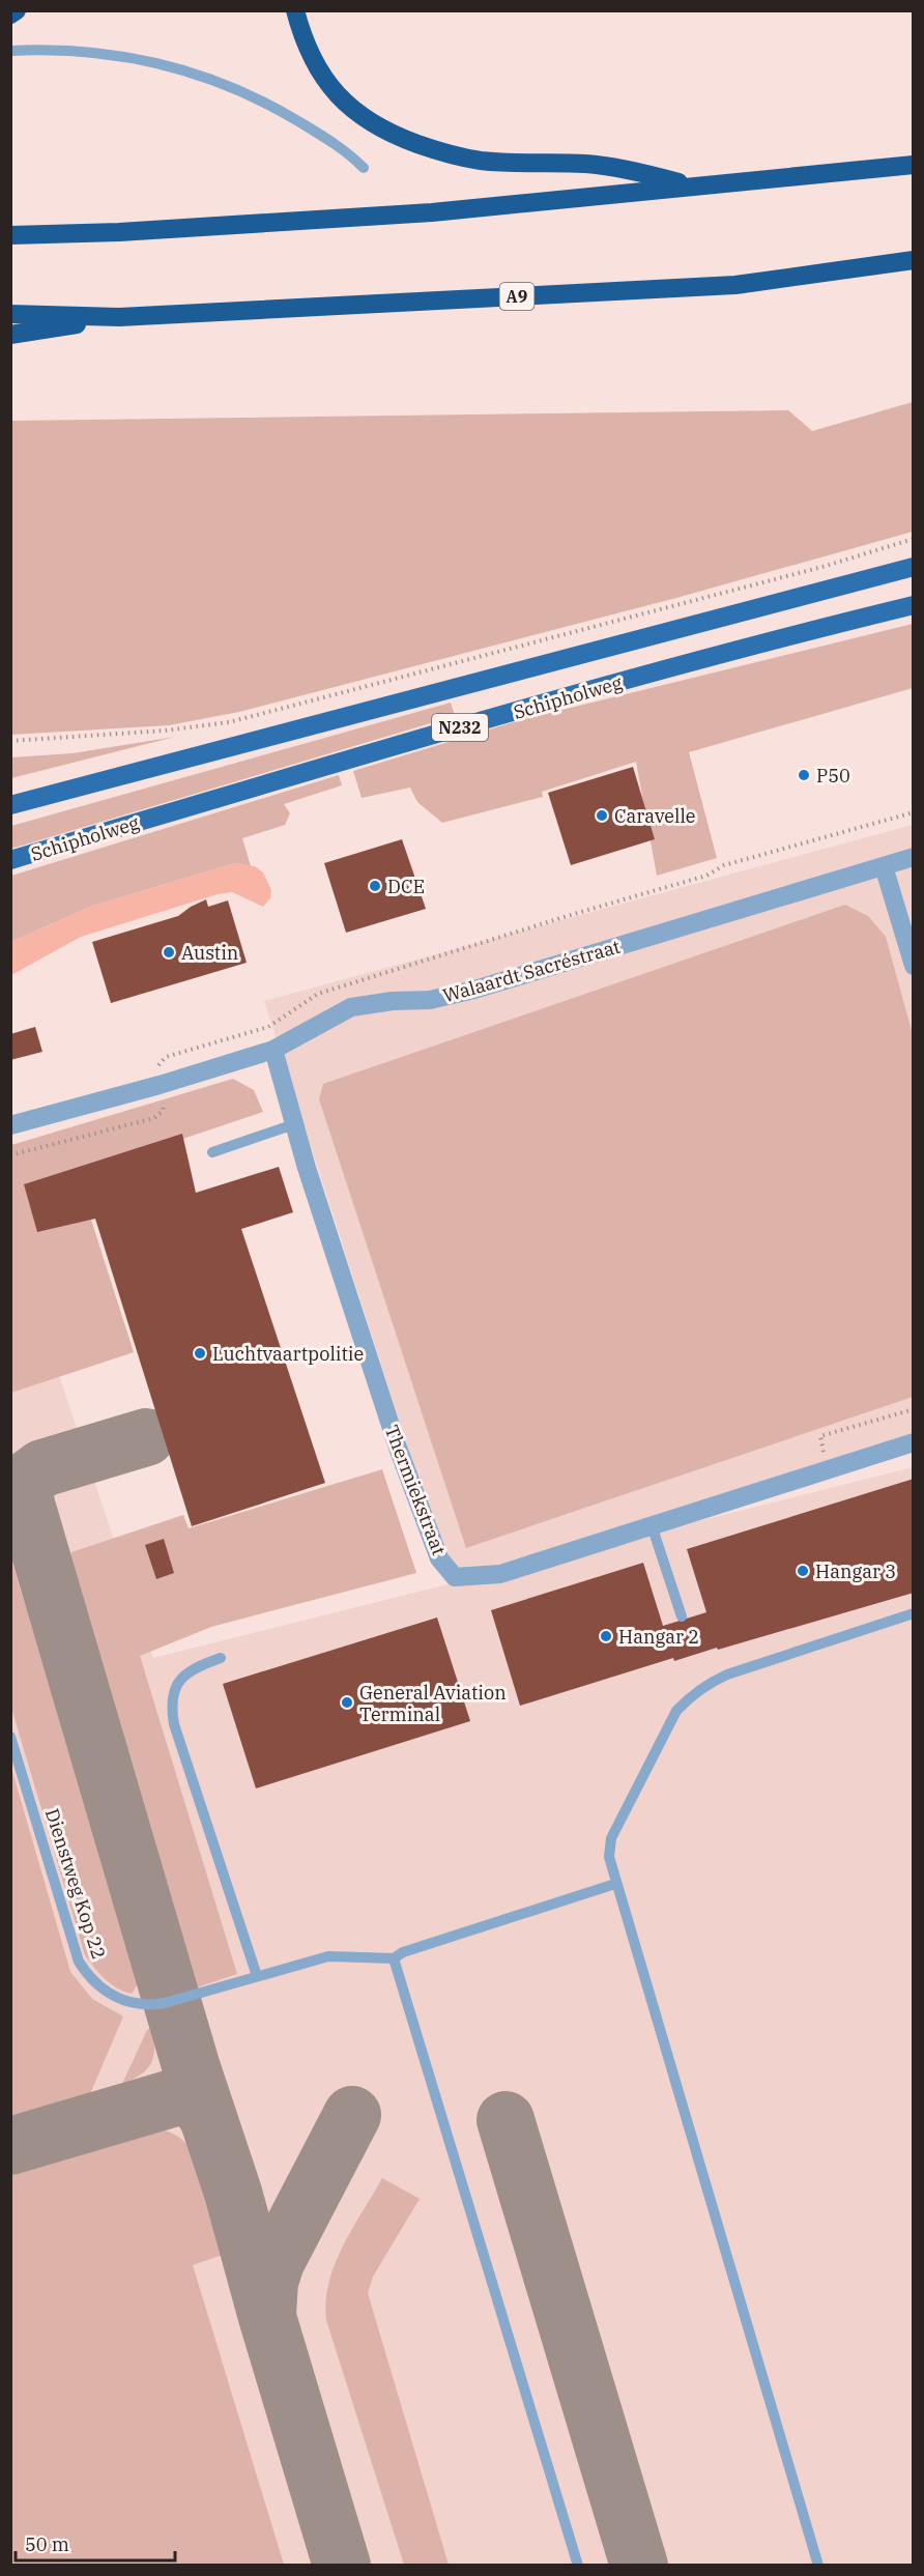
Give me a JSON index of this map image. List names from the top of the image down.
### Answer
{
  "streets": {
    "highway": ["A9"],
    "main road": ["Schipholweg", "N232"],
    "street": ["Walaardt Sacréstraat", "Thermiekstraat"],
    "lane": ["Dienstweg Kop 22"]
  },
  "crossings": [
    ["Walaardt Sacréstraat", "Thermiekstraat"]
  ],
  "places": [
    "P50",
    "Caravelle",
    "DCE",
    "Austin",
    "Luchtvaartpolitie",
    "Hangar 3",
    "Hangar 2",
    "General Aviation Terminal"
  ],
  "scale_bar": "50 m"
}
